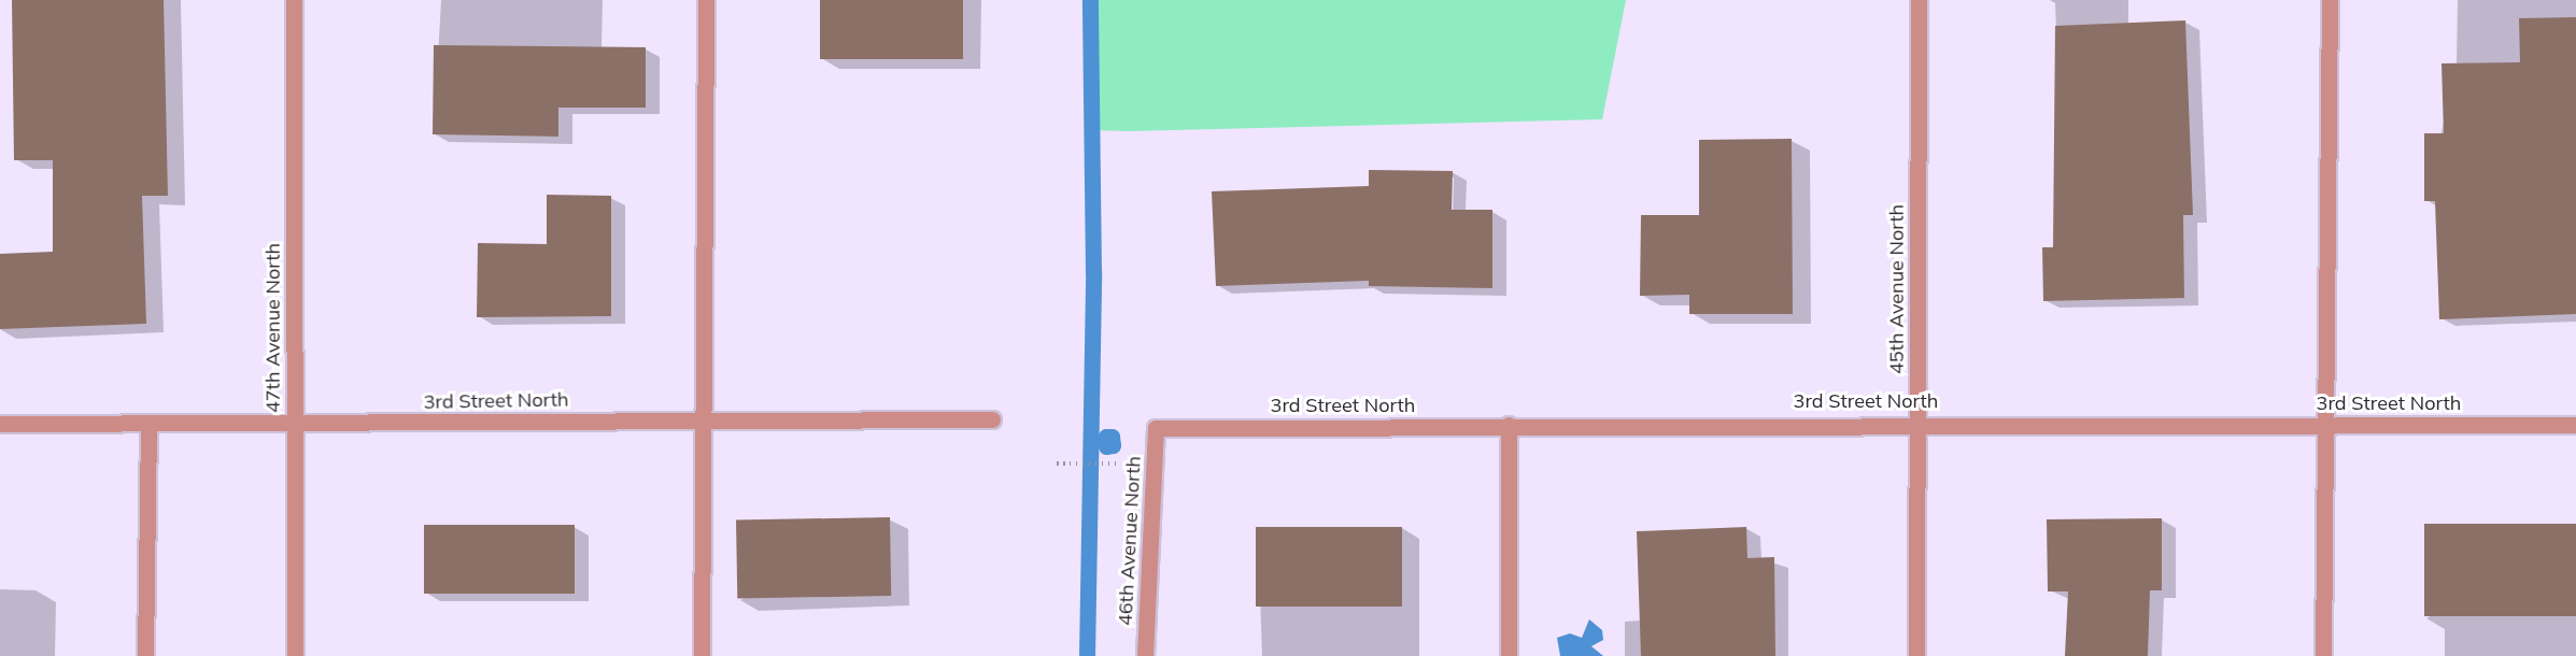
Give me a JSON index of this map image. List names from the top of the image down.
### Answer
{
  "streets": {
    "street": [
      "45th Avenue North",
      "47th Avenue North",
      "3rd Street North",
      "46th Avenue North"
    ]
  },
  "crossings": [
    ["45th Avenue North", "3rd Street North"],
    ["47th Avenue North", "3rd Street North"],
    ["3rd Street North", "46th Avenue North"]
  ]
}
